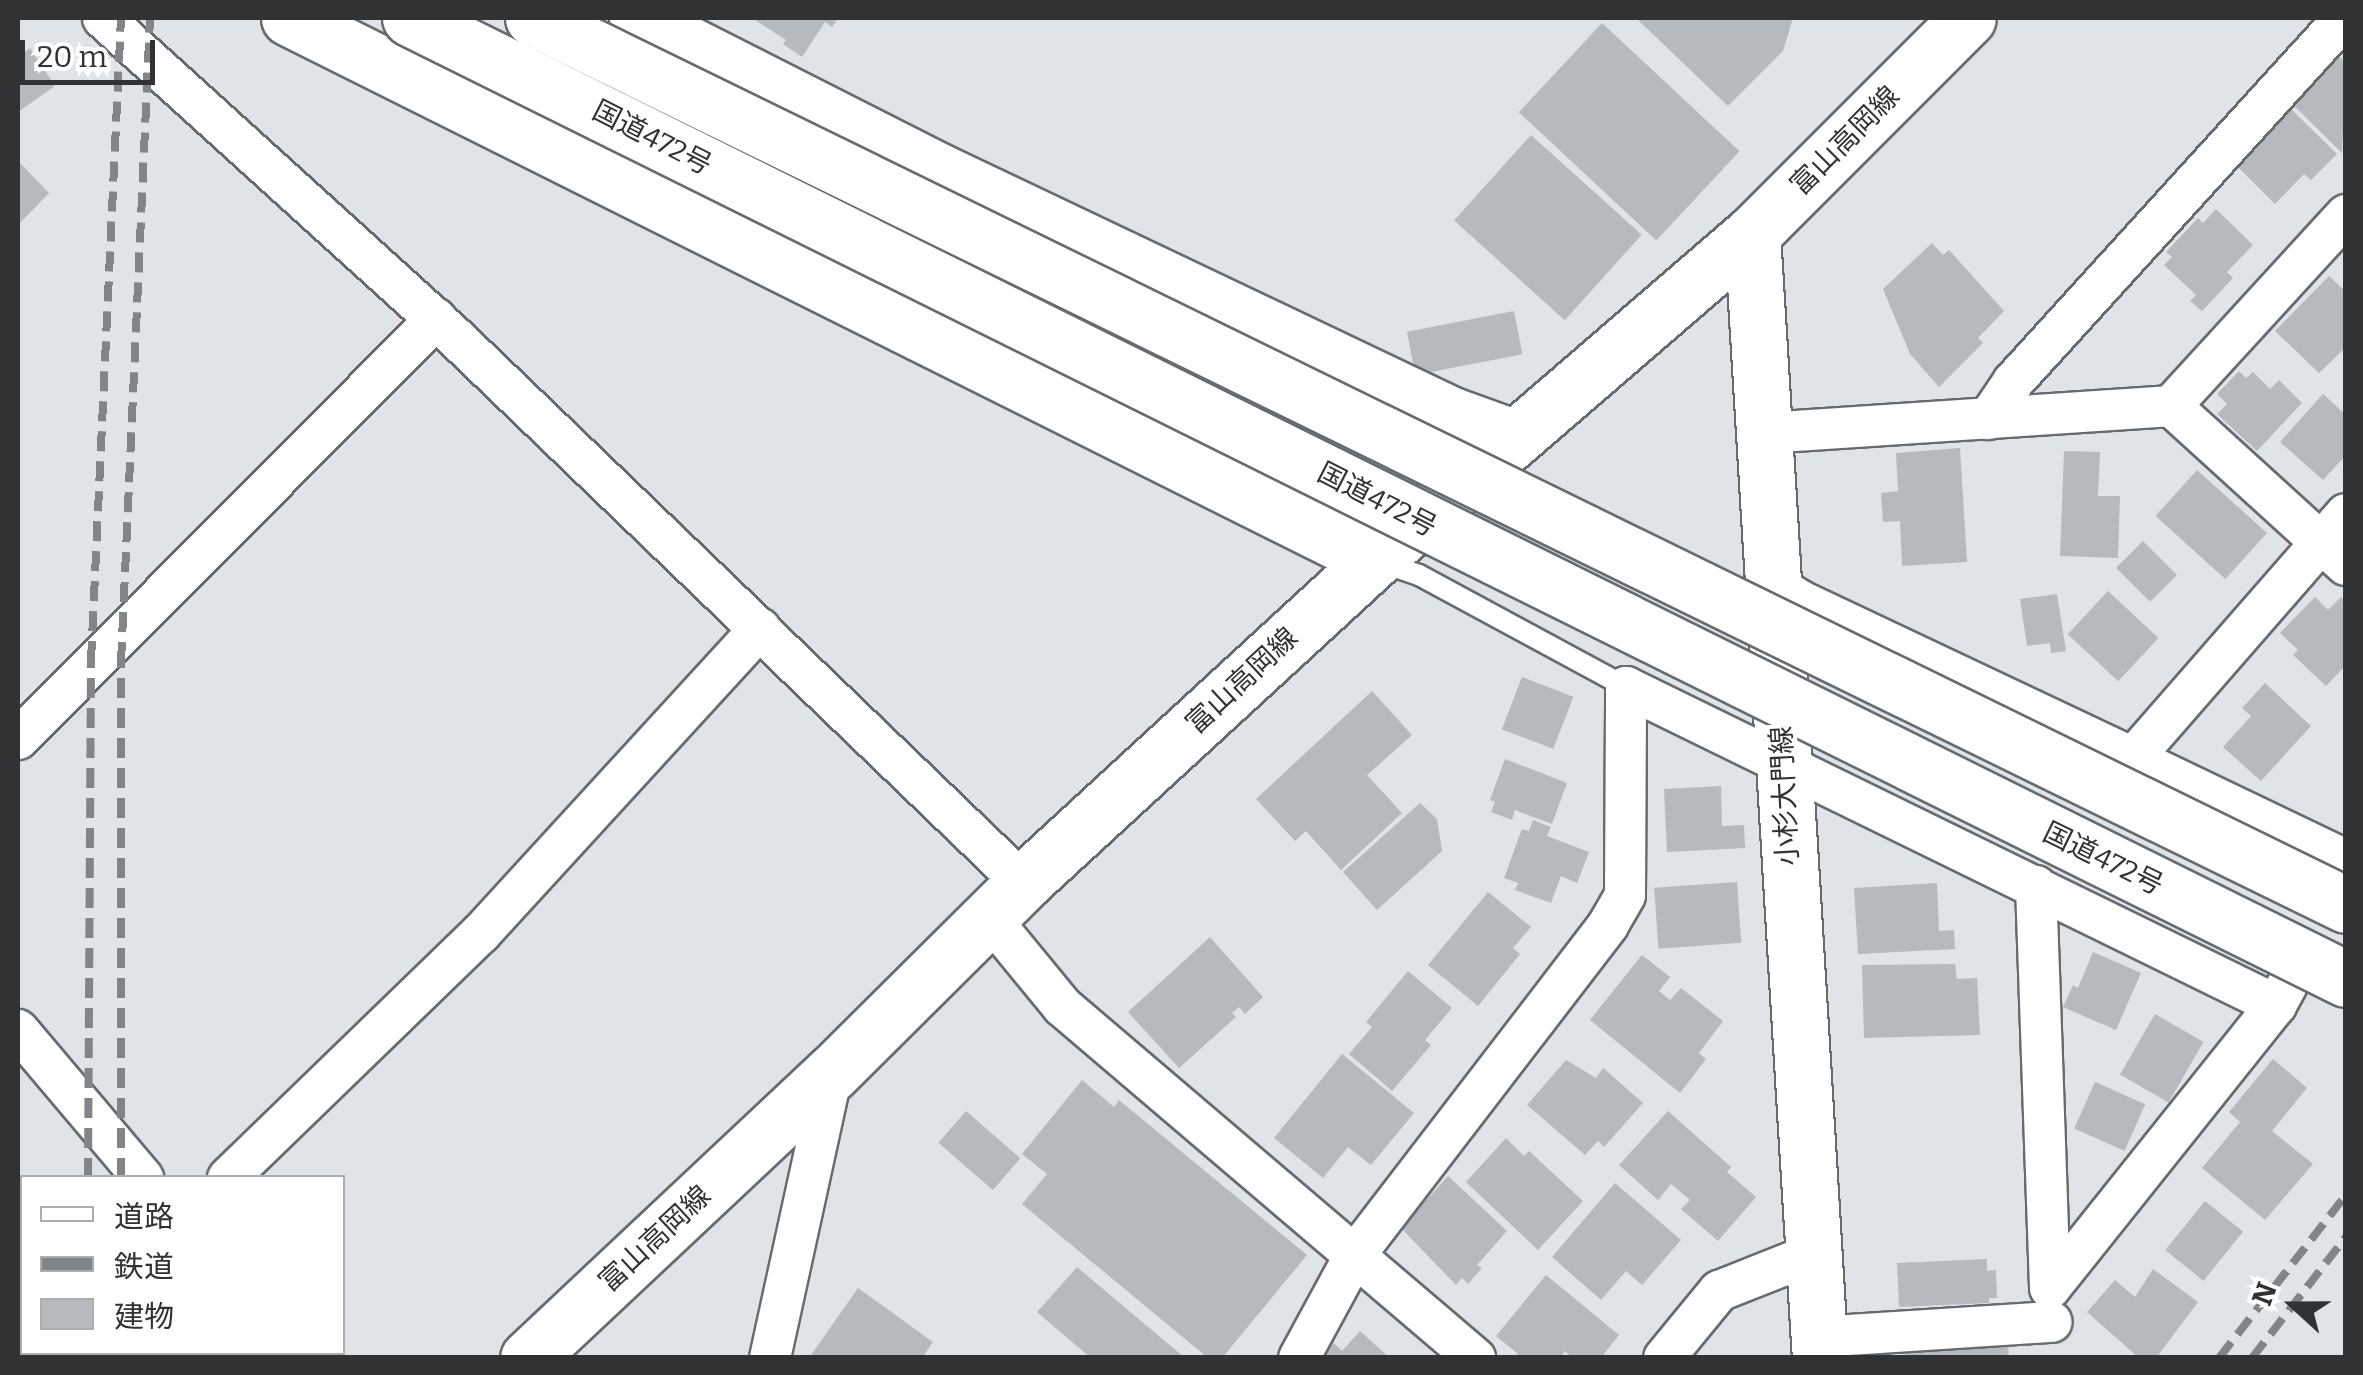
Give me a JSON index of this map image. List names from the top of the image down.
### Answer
{
  "streets": {
    "main road": ["国道472号", "富山高岡線", "小杉大門線"]
  },
  "crossings": [
    ["富山高岡線", "小杉大門線"]
  ],
  "legend": ["道路", "鉄道", "建物"],
  "scale_bar": "20 m",
  "north": "left"
}
